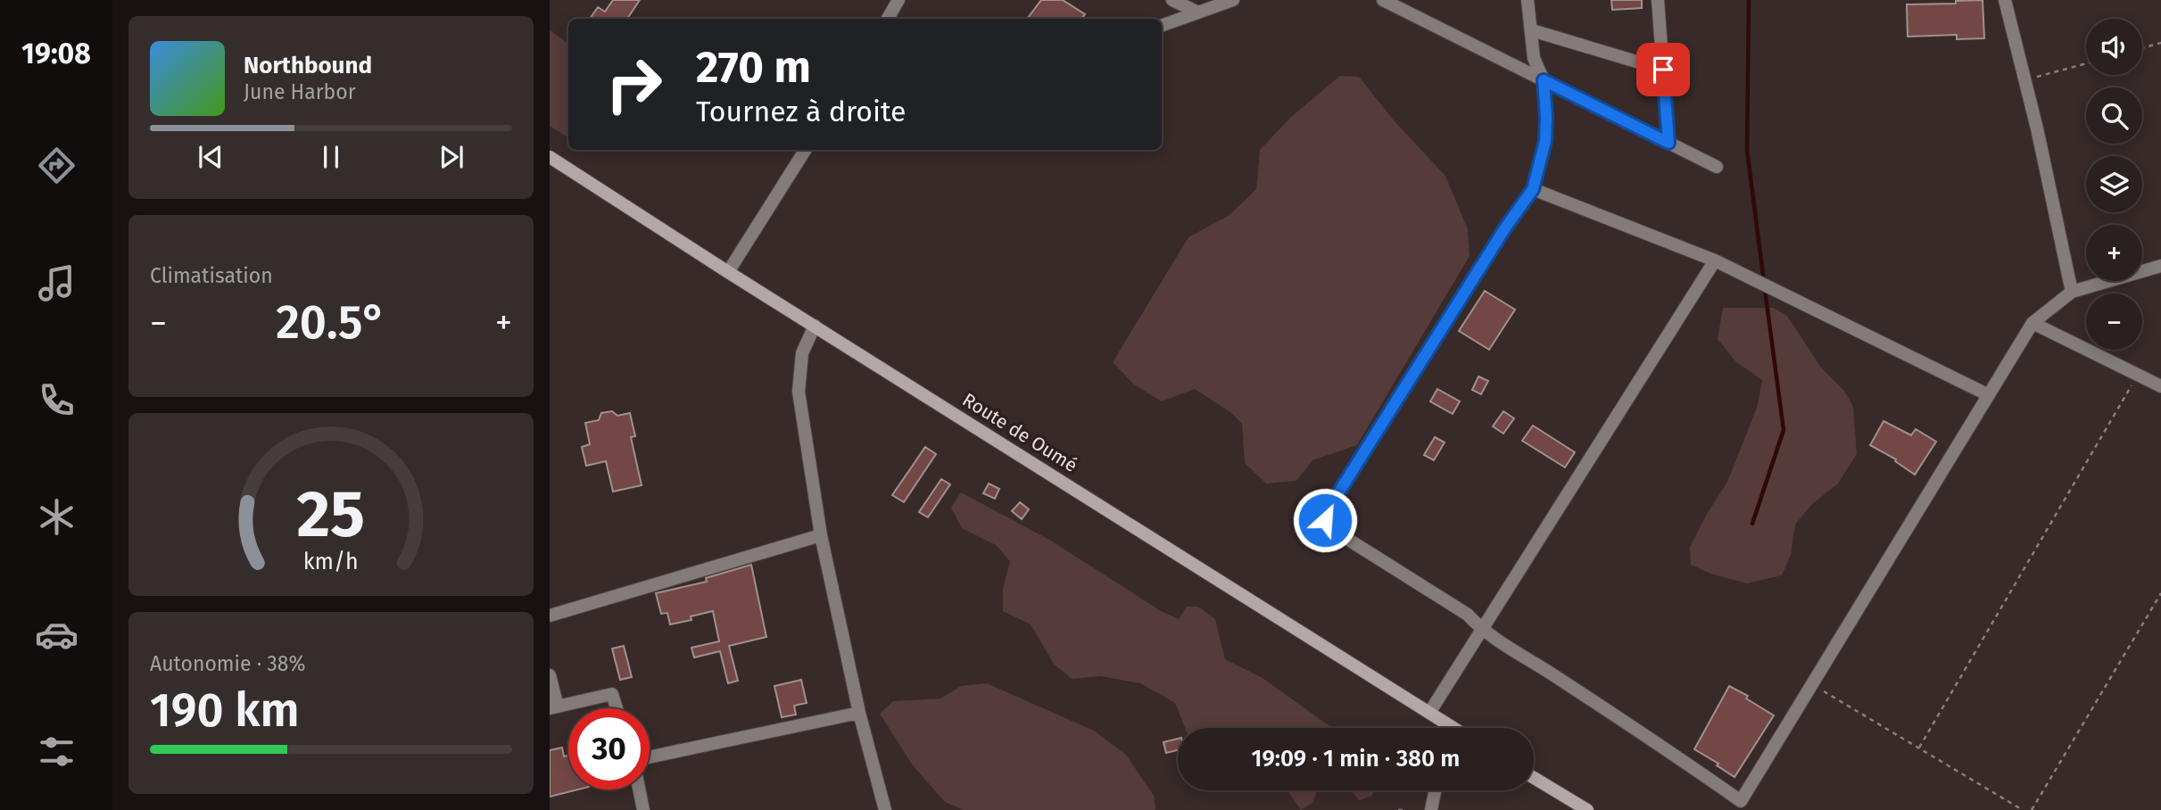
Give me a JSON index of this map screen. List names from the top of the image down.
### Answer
{
  "streets": {
    "main road": ["Route de Oumé"]
  },
  "page": {
    "tabs": "19:08",
    "map_buttons": ["+", "−"],
    "turn": ["270 m", "Tournez à droite"],
    "song": ["Northbound", "June Harbor"],
    "tile": [
      "Climatisation",
      ["Autonomie · 38%", "190 km"]
    ],
    "heat": ["−", "20.5°", "+"],
    "limit": "30",
    "trip": "19:09 · 1 min · 380 m",
    "gauge": ["25", "km/h"]
  }
}
